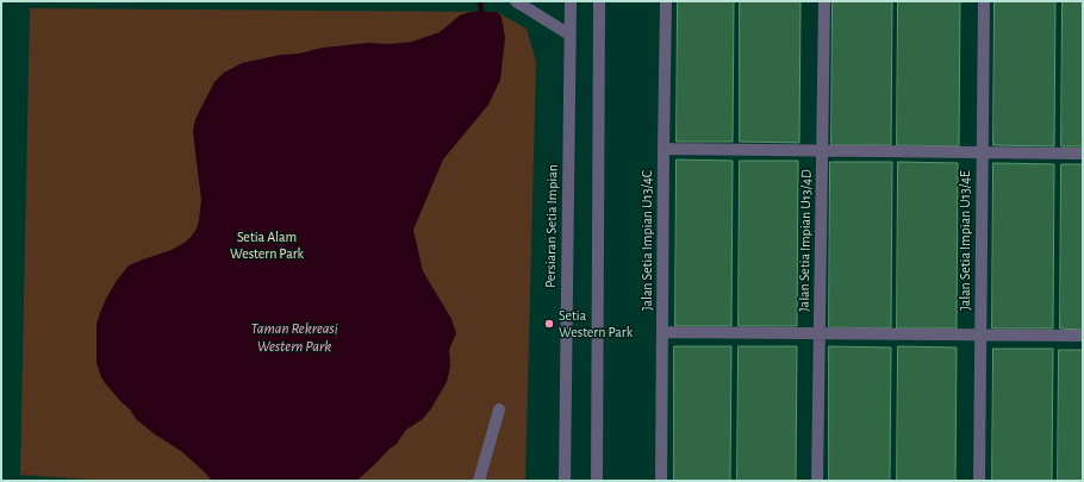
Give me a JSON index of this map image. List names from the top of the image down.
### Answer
{
  "streets": {
    "street": [
      "Persiaran Setia Impian",
      "Jalan Setia Impian U13/4C",
      "Jalan Setia Impian U13/4D",
      "Jalan Setia Impian U13/4E"
    ]
  },
  "water": ["Taman Rekreasi Western Park"],
  "parks": ["Setia Alam Western Park"],
  "places": ["Setia Western Park"]
}
